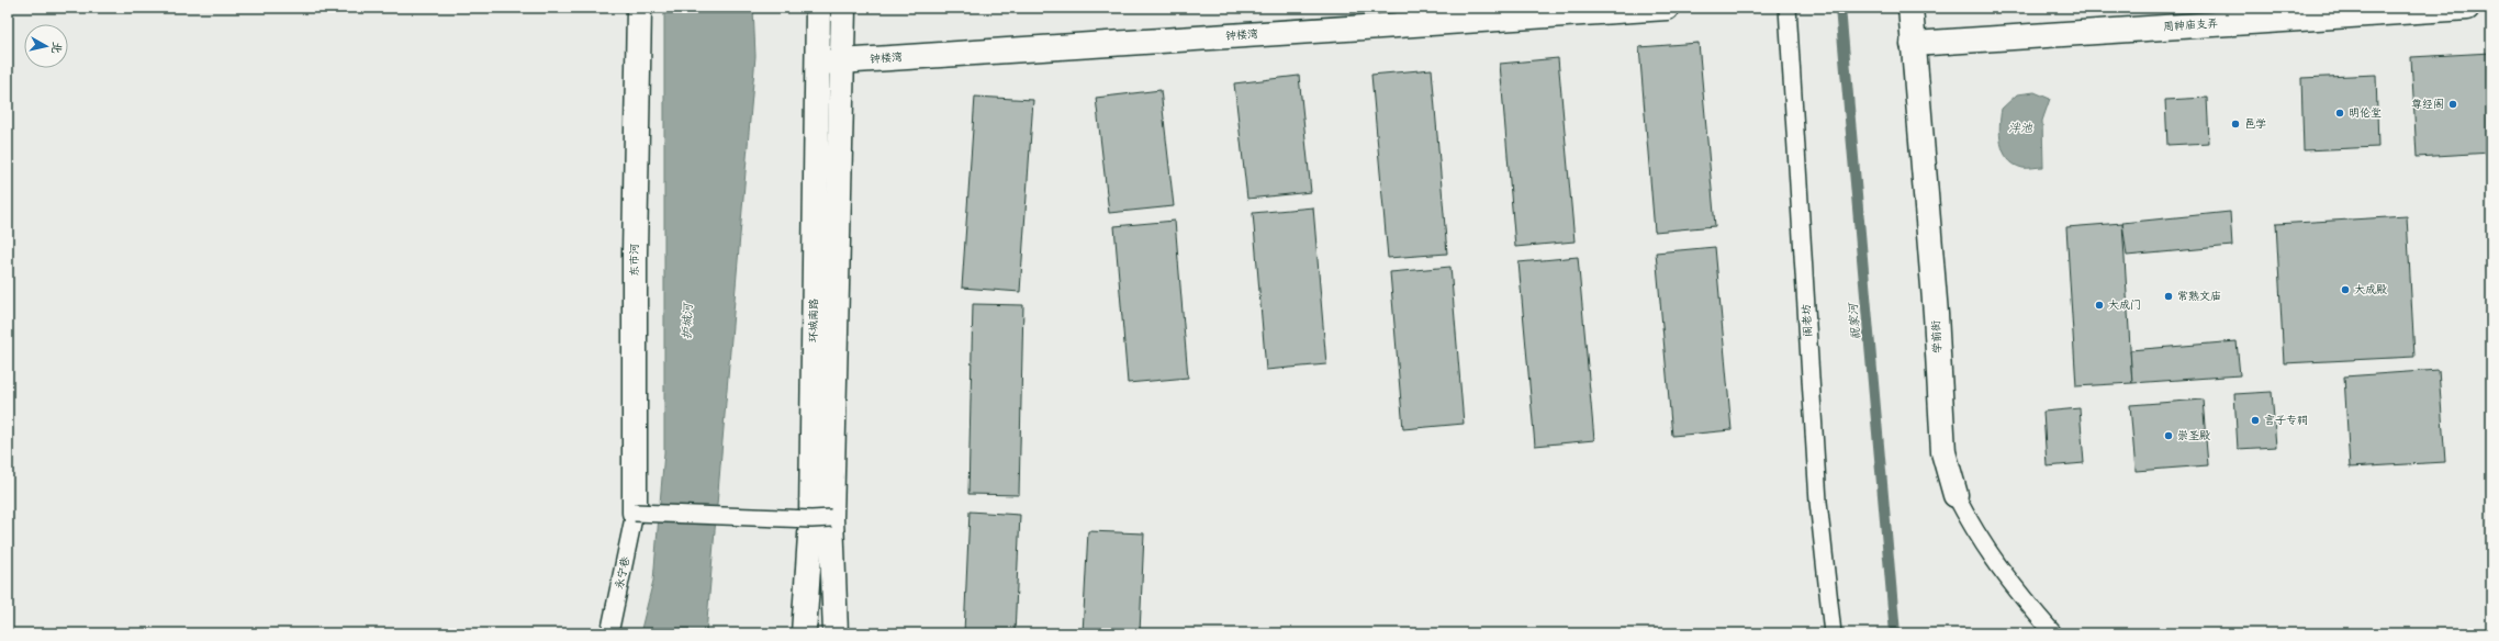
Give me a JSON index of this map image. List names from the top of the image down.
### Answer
{
  "streets": {
    "street": [
      "周神庙支弄",
      "钟楼湾",
      "东市河",
      "环城南路",
      "学前街"
    ],
    "lane": ["阁老坊", "永宁巷"]
  },
  "crossings": [
    ["周神庙支弄", "学前街"],
    ["钟楼湾", "环城南路"],
    ["东市河", "永宁巷"]
  ],
  "water": ["泮池", "护城河", "祝家河"],
  "places": [
    "尊经阁",
    "明伦堂",
    "邑学",
    "大成殿",
    "常熟文庙",
    "大成门",
    "言子专祠",
    "崇圣殿"
  ],
  "north": "right"
}
